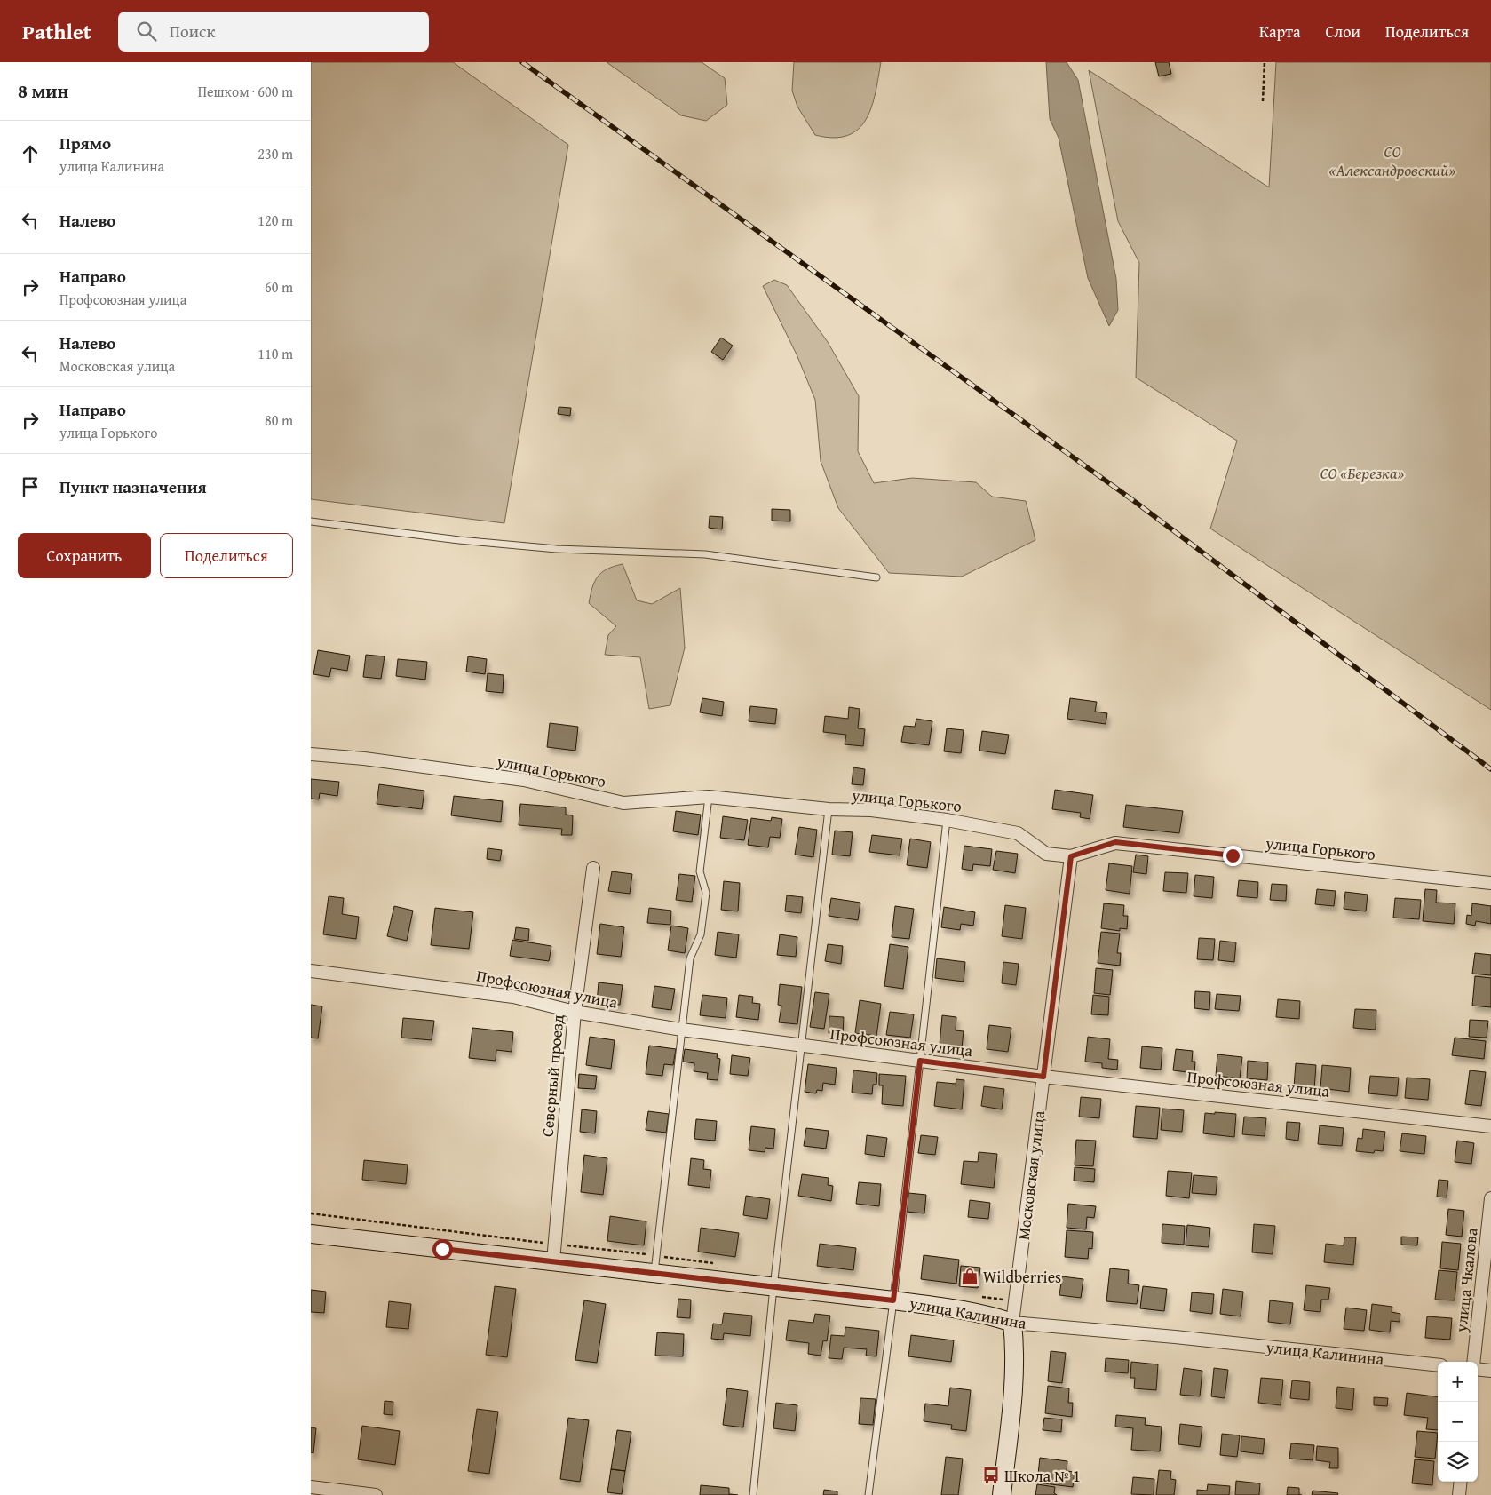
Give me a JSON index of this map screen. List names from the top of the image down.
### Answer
{
  "streets": {
    "main road": ["Московская улица", "улица Калинина"],
    "street": [
      "улица Горького",
      "Профсоюзная улица",
      "Северный проезд",
      "улица Чкалова"
    ]
  },
  "crossings": [
    ["улица Горького", "Московская улица"],
    ["Профсоюзная улица", "Северный проезд"],
    ["Профсоюзная улица", "Московская улица"],
    ["Северный проезд", "улица Калинина"],
    ["Московская улица", "улица Калинина"]
  ],
  "parks": ["СО «Александровский»", "СО «Березка»"],
  "places": {
    "shop": ["Wildberries"],
    "bus stop": ["Школа № 1"]
  },
  "page": {
    "header": "Pathlet",
    "search": "Поиск",
    "nav": ["Карта", "Слои", "Поделиться"],
    "heading": ["8 мин", "Пешком · 600 m"],
    "list": [
      ["Прямо", "улица Калинина", "230 m"],
      ["Налево", "120 m"],
      ["Направо", "Профсоюзная улица", "60 m"],
      ["Налево", "Московская улица", "110 m"],
      ["Направо", "улица Горького", "80 m"],
      "Пункт назначения"
    ],
    "buttons": ["Сохранить", "Поделиться"],
    "map_buttons": ["+", "−"]
  }
}
